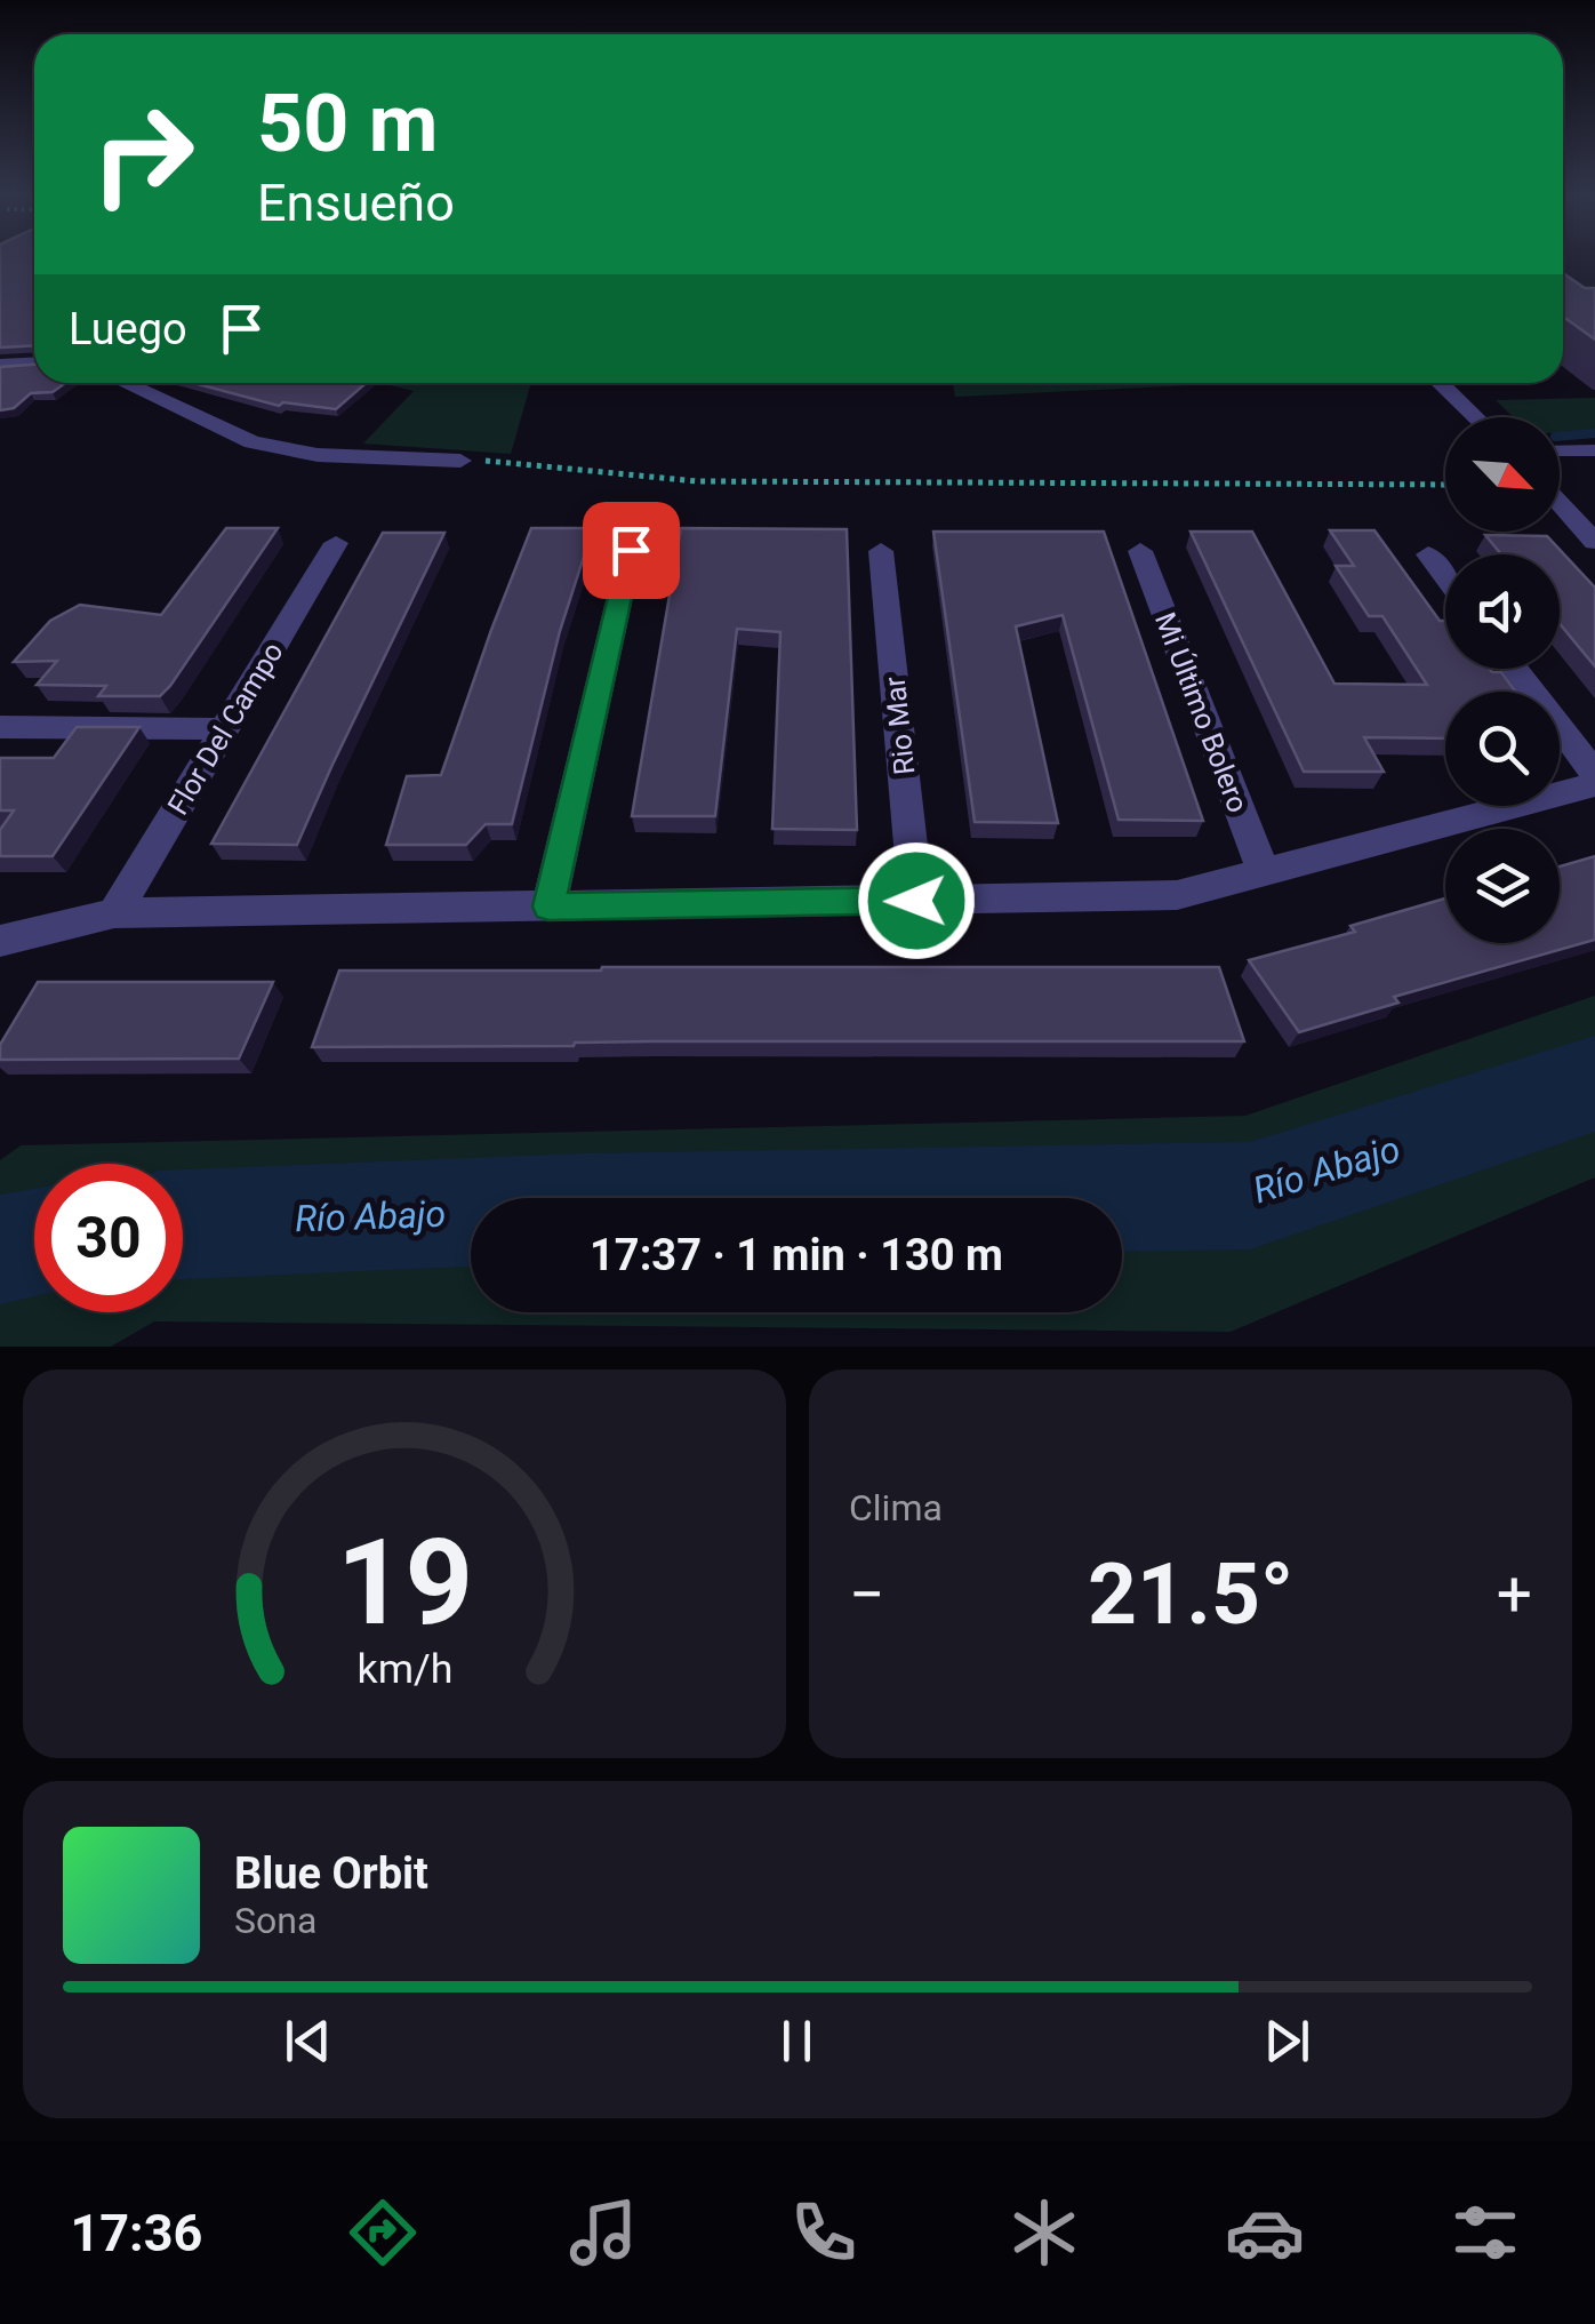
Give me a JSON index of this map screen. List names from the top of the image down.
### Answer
{
  "streets": {
    "street": ["Mi Último Bolero", "Rio Mar", "Flor Del Campo"]
  },
  "water": ["Río Abajo"],
  "north": "bottom right",
  "page": {
    "turn": ["50 m", "Ensueño"],
    "then": "Luego",
    "limit": "30",
    "trip": "17:37 · 1 min · 130 m",
    "tile": "Clima",
    "heat": ["−", "21.5°", "+"],
    "song": ["Blue Orbit", "Sona"],
    "tabs": "17:36",
    "gauge": ["19", "km/h"]
  }
}
